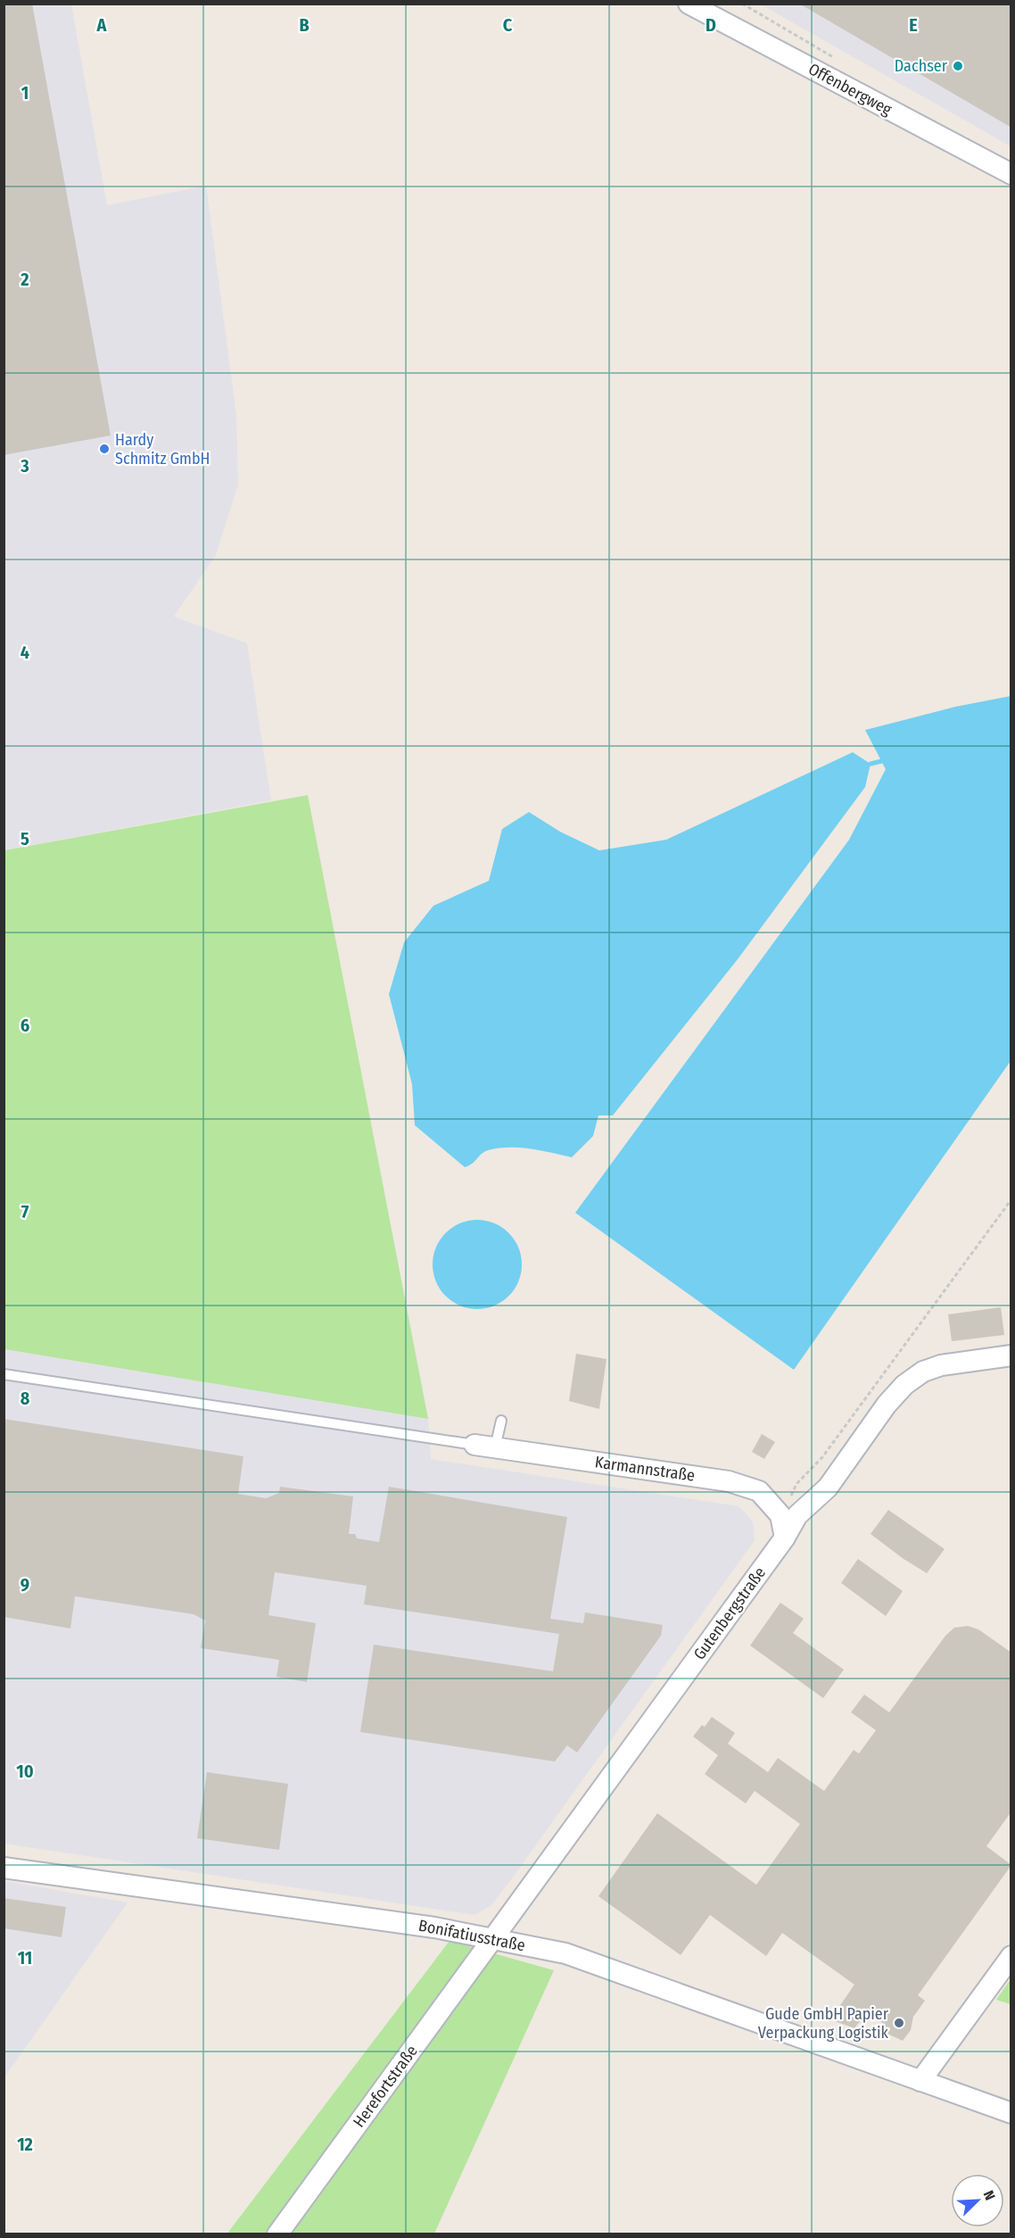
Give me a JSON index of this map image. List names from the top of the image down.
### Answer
{
  "streets": {
    "street": [
      "Offenbergweg",
      "Karmannstraße",
      "Gutenbergstraße",
      "Bonifatiusstraße",
      "Herefortstraße"
    ]
  },
  "crossings": [
    ["Gutenbergstraße", "Bonifatiusstraße"],
    ["Gutenbergstraße", "Herefortstraße"],
    ["Bonifatiusstraße", "Herefortstraße"]
  ],
  "places": ["Dachser", "Hardy Schmitz GmbH", "Gude GmbH Papier Verpackung Logistik"],
  "north": "top right",
  "grid": {
    "columns": [
      "A",
      "B",
      "C",
      "D",
      "E"
    ],
    "rows": [
      "1",
      "2",
      "3",
      "4",
      "5",
      "6",
      "7",
      "8",
      "9",
      "10",
      "11",
      "12"
    ]
  }
}
